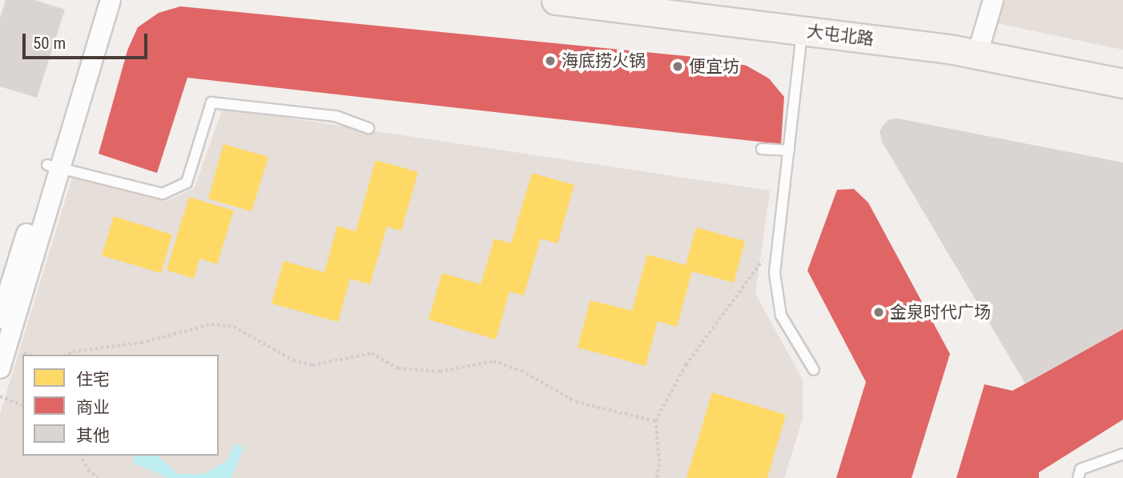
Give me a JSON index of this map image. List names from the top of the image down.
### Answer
{
  "streets": {
    "street": ["大屯北路"]
  },
  "places": ["海底捞火锅", "便宜坊", "金泉时代广场"],
  "legend": ["住宅", "商业", "其他"],
  "scale_bar": "50 m"
}
